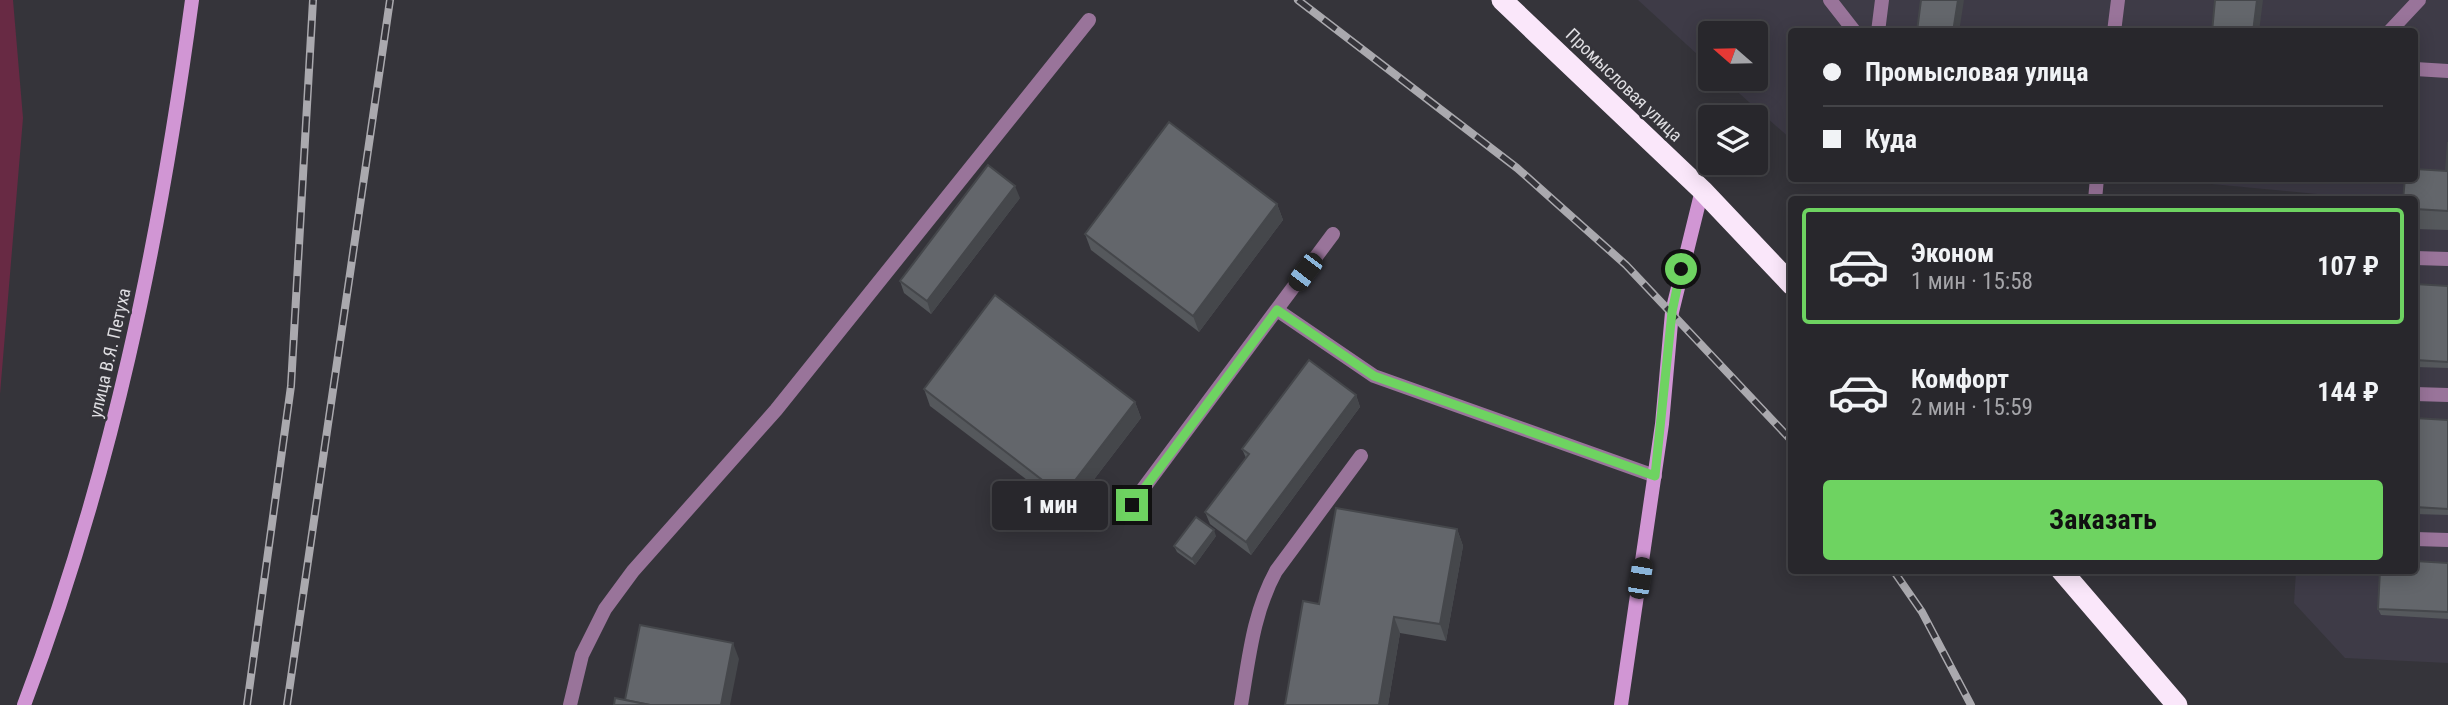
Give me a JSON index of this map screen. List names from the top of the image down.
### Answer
{
  "streets": {
    "highway": ["Промысловая улица"],
    "street": ["улица В.Я. Петуха"]
  },
  "north": "left",
  "page": {
    "banner": ["Промысловая улица", "Куда"],
    "list": [
      {
        "name": "Эконом",
        "note": "1 мин · 15:58",
        "value": "107 ₽"
      },
      {
        "name": "Комфорт",
        "note": "2 мин · 15:59",
        "value": "144 ₽"
      }
    ],
    "buttons": "Заказать",
    "bubble": "1 мин"
  }
}
